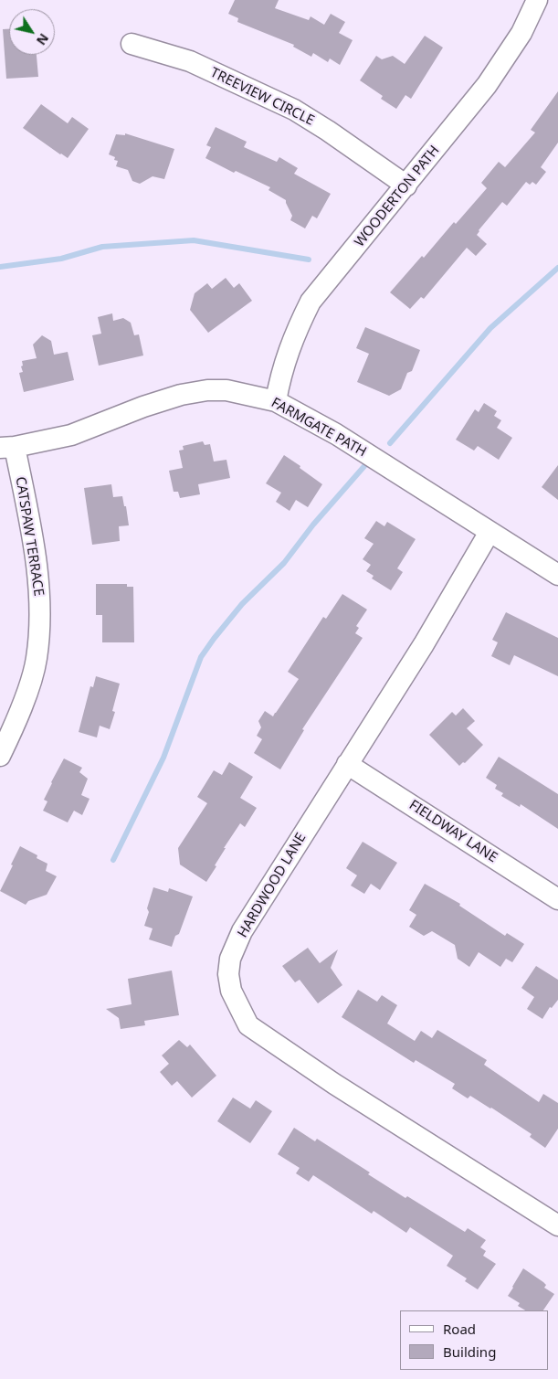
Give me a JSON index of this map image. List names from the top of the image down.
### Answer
{
  "streets": {
    "street": [
      "TREEVIEW CIRCLE",
      "WOODERTON PATH",
      "FARMGATE PATH",
      "CATSPAW TERRACE",
      "FIELDWAY LANE",
      "HARDWOOD LANE"
    ]
  },
  "crossings": [
    ["TREEVIEW CIRCLE", "WOODERTON PATH"],
    ["WOODERTON PATH", "FARMGATE PATH"],
    ["FARMGATE PATH", "CATSPAW TERRACE"],
    ["FARMGATE PATH", "HARDWOOD LANE"],
    ["FIELDWAY LANE", "HARDWOOD LANE"]
  ],
  "legend": ["Road", "Building"],
  "north": "bottom right"
}
